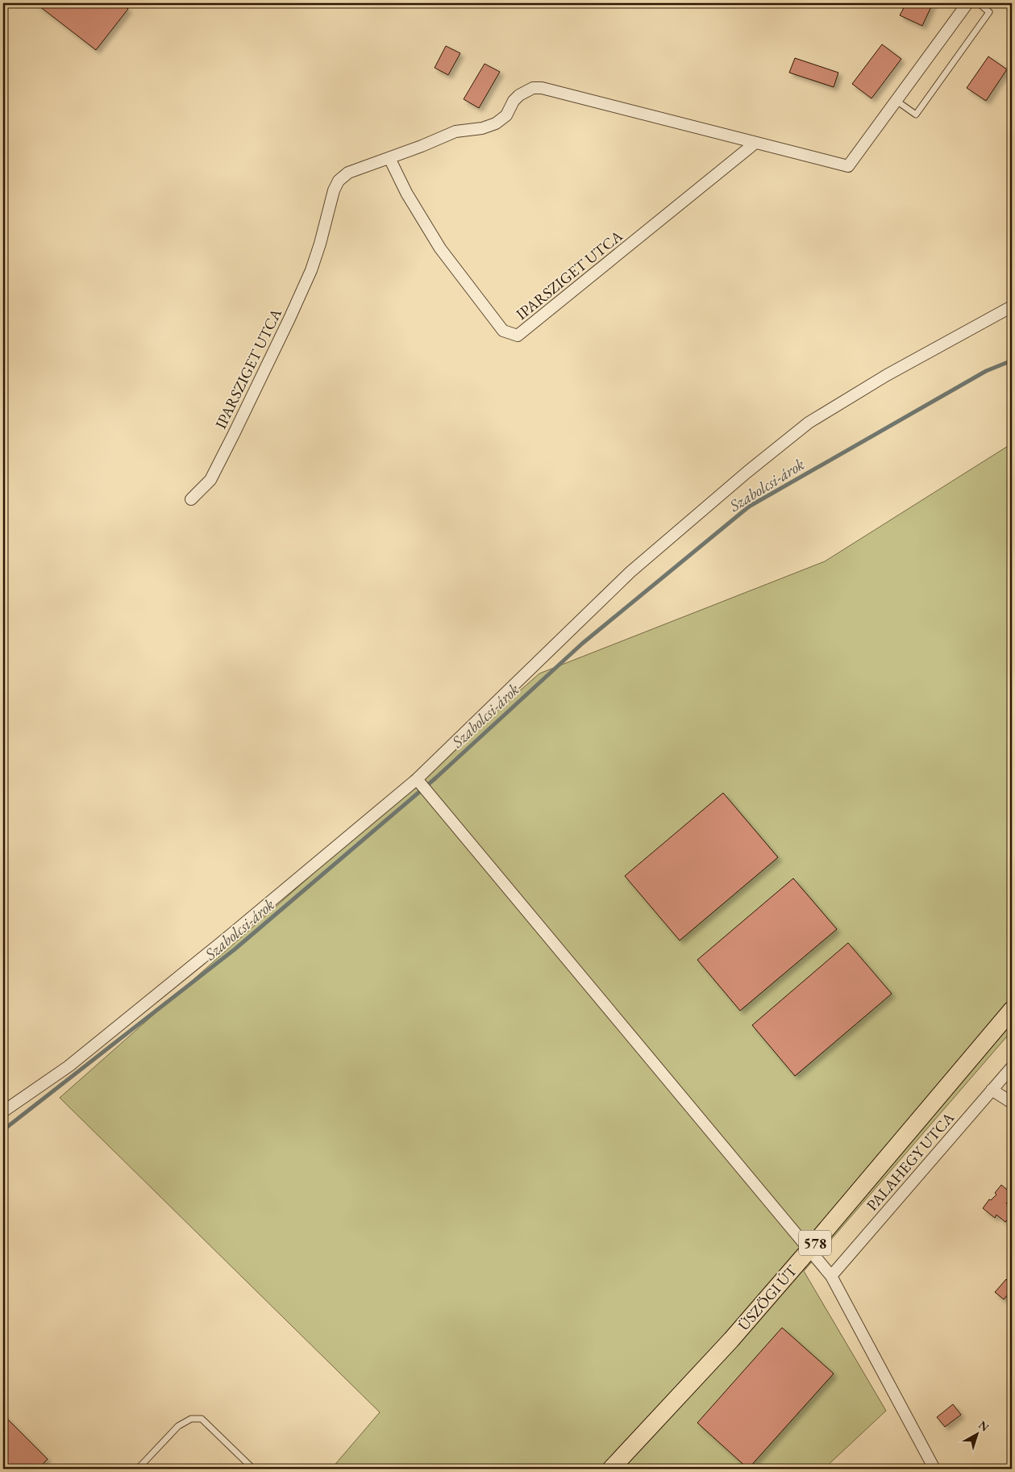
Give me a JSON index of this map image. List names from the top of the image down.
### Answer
{
  "streets": {
    "main road": ["578", "ÜSZÖGI ÚT"],
    "street": ["IPARSZIGET UTCA", "PALAHEGY UTCA"]
  },
  "water": ["Szabolcsi-árok"],
  "north": "top right"
}
